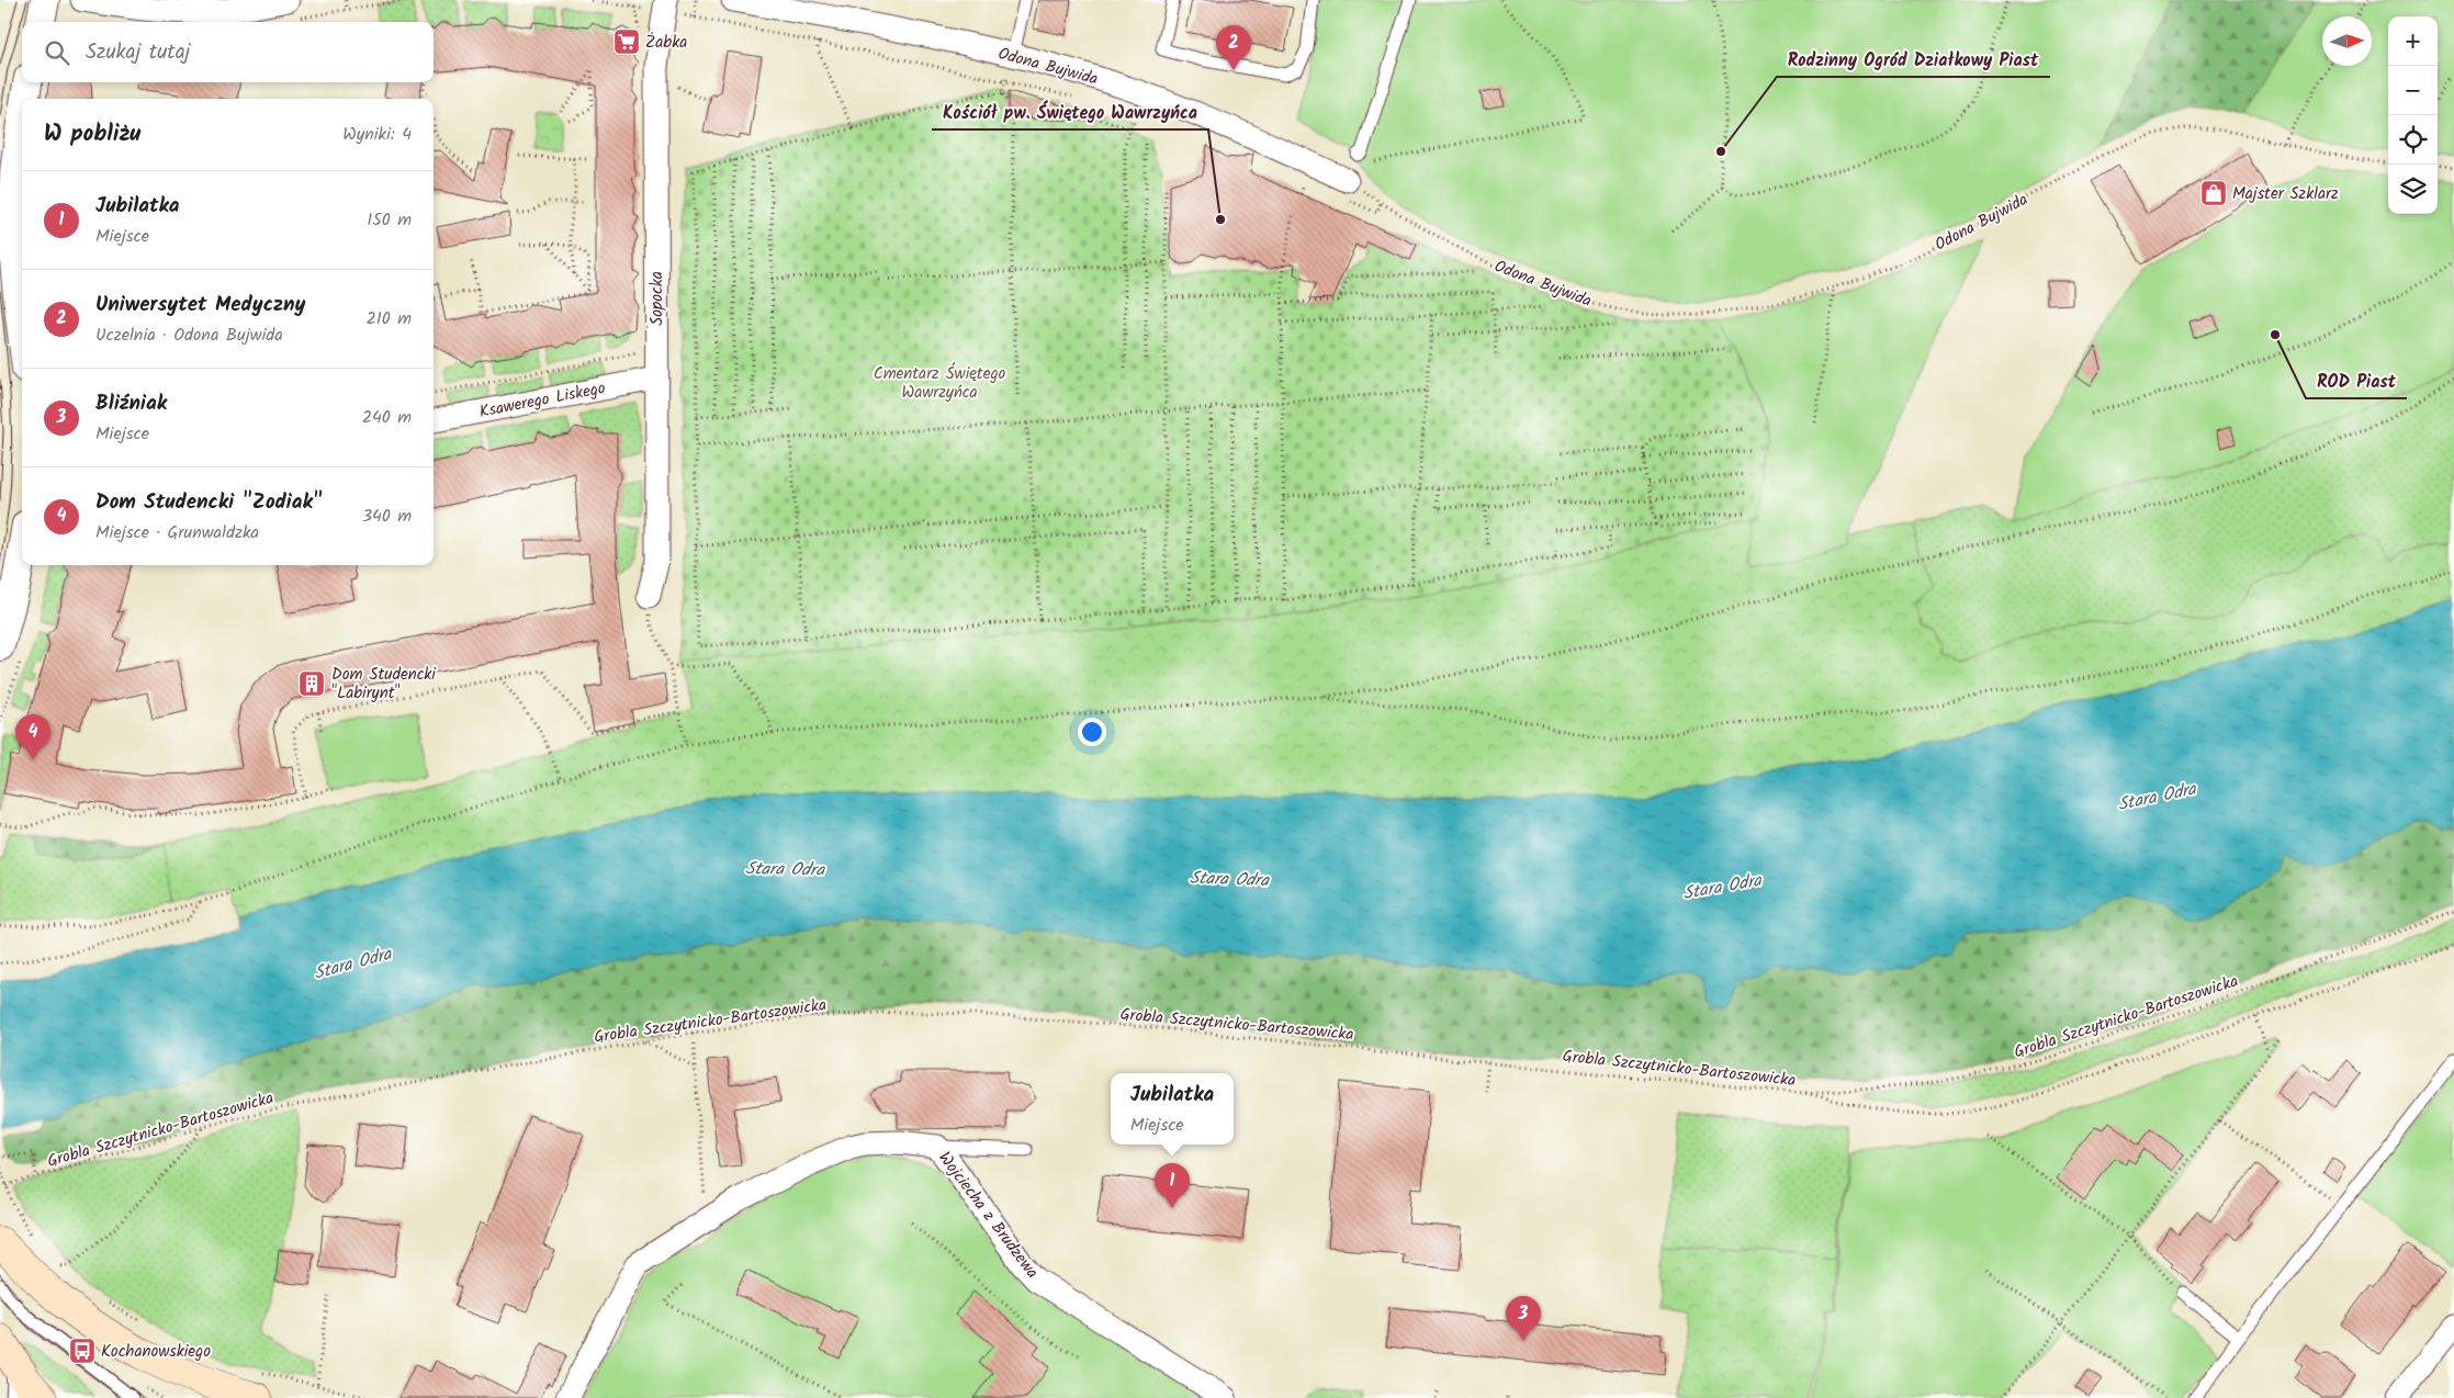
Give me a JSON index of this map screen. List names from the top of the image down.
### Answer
{
  "streets": {
    "street": [
      "Odona Bujwida",
      "Sopocka",
      "Ksawerego Liskego",
      "Wojciecha z Brudzewa"
    ],
    "path": ["Grobla Szczytnicko-Bartoszowicka"]
  },
  "crossings": [
    ["Sopocka", "Ksawerego Liskego"]
  ],
  "water": ["Stara Odra"],
  "parks": ["Cmentarz Świętego Wawrzyńca"],
  "places": {
    "supermarket": ["Żabka"],
    "other": ["Rodzinny Ogród Działkowy Piast", "Kościół pw. Świętego Wawrzyńca", "ROD Piast"],
    "shop": ["Majster Szklarz"],
    "building": ["Dom Studencki \"Labirynt\""],
    "bus stop": ["Kochanowskiego"]
  },
  "north": "right",
  "page": {
    "map_buttons": ["+", "−"],
    "search": "Szukaj tutaj",
    "pins": [
      "2",
      "4",
      "1",
      "3"
    ],
    "heading": ["W pobliżu", "Wyniki: 4"],
    "list": [
      {
        "mark": "1",
        "name": "Jubilatka",
        "note": "Miejsce",
        "value": "150 m"
      },
      {
        "mark": "2",
        "name": "Uniwersytet Medyczny",
        "note": "Uczelnia · Odona Bujwida",
        "value": "210 m"
      },
      {
        "mark": "3",
        "name": "Bliźniak",
        "note": "Miejsce",
        "value": "240 m"
      },
      {
        "mark": "4",
        "name": "Dom Studencki \"Zodiak\"",
        "note": "Miejsce · Grunwaldzka",
        "value": "340 m"
      }
    ],
    "popup": ["Jubilatka", "Miejsce"]
  }
}
